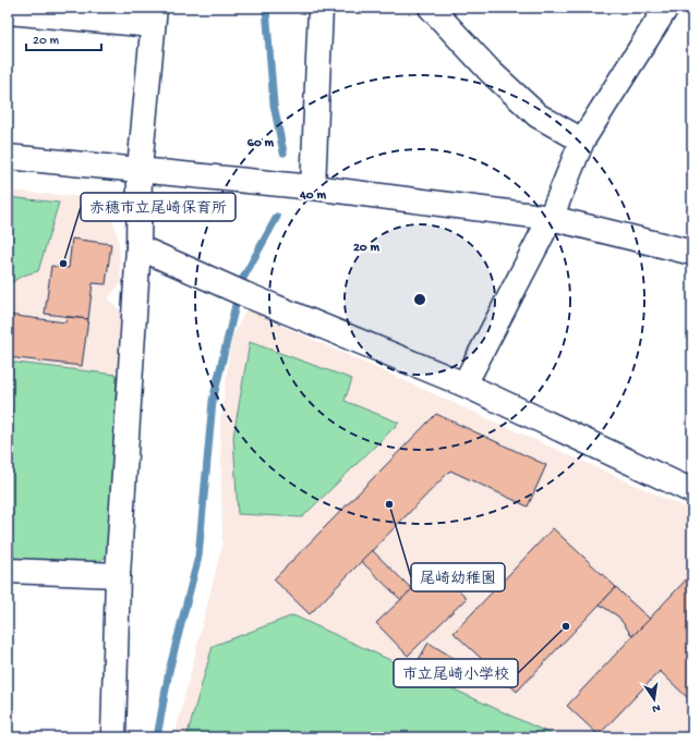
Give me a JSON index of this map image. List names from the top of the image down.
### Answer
{
  "places": ["赤穂市立尾崎保育所", "尾崎幼稚園", "市立尾崎小学校"],
  "scale_bar": "20 m",
  "north": "bottom",
  "rings": ["60 m", "40 m", "20 m"]
}
